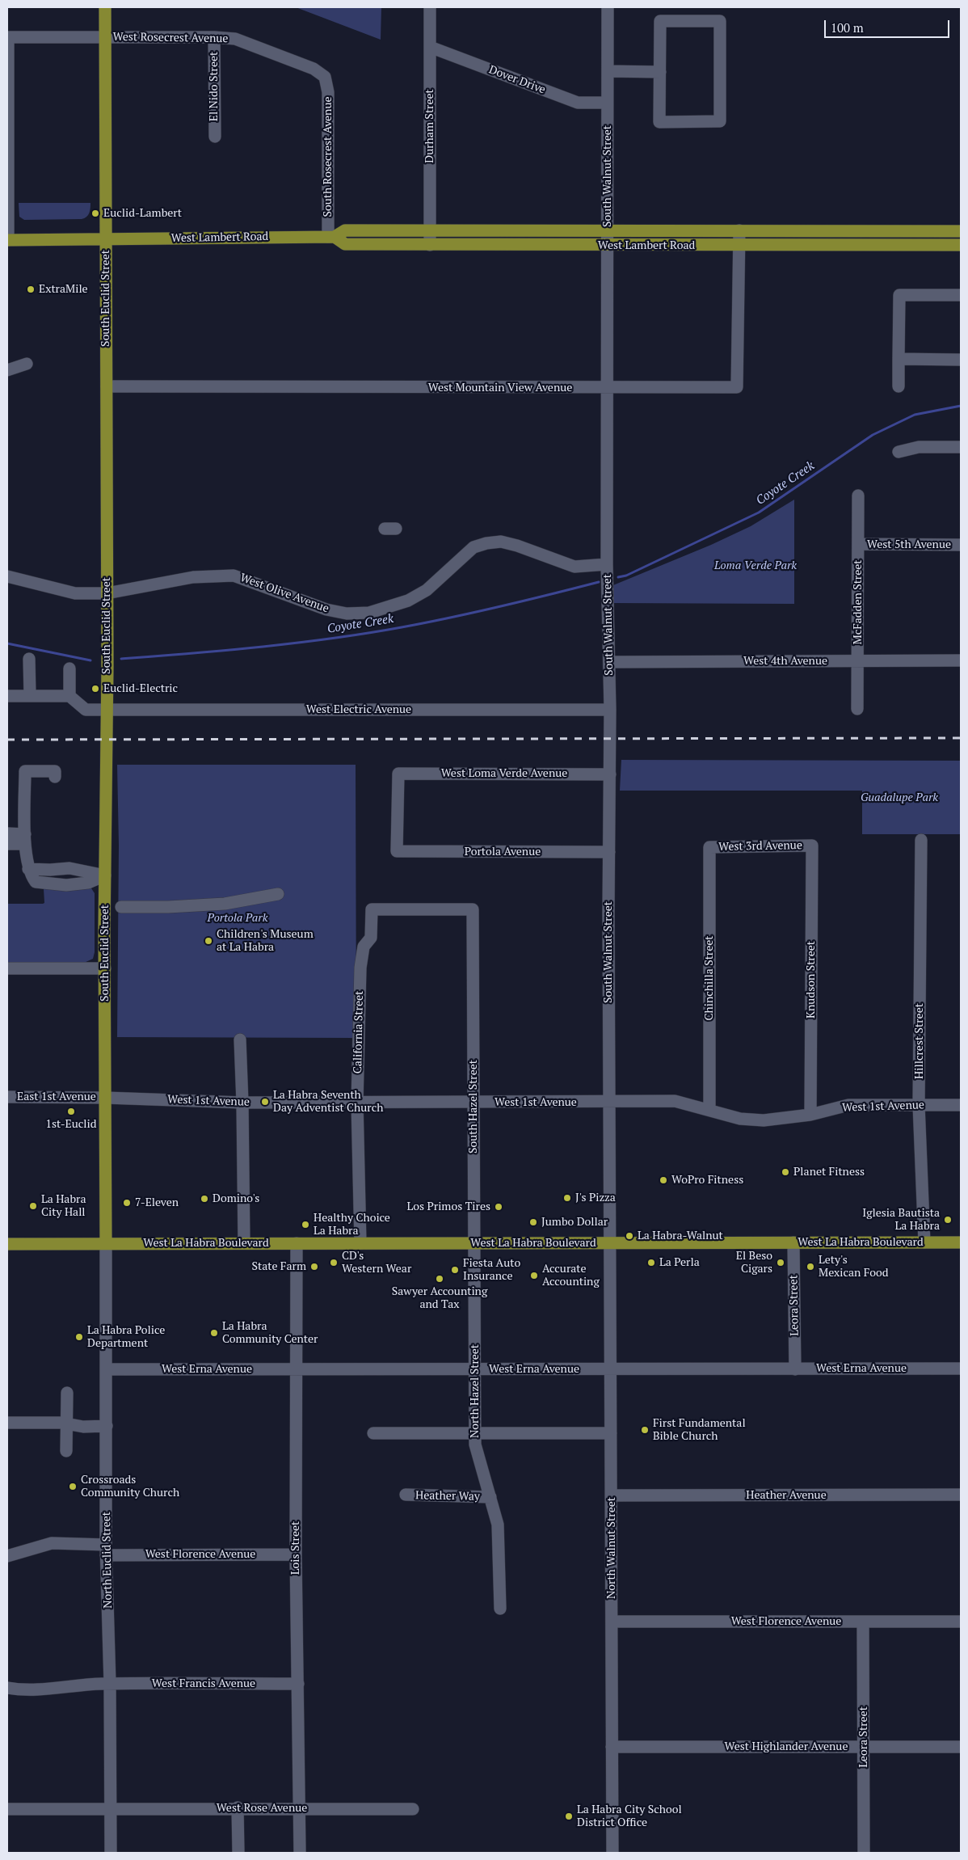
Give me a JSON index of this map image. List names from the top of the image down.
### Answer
{
  "streets": {
    "main road": ["West Lambert Road", "South Euclid Street", "West La Habra Boulevard"],
    "street": [
      "West Rosecrest Avenue",
      "Dover Drive",
      "El Nido Street",
      "Durham Street",
      "South Rosecrest Avenue",
      "South Walnut Street",
      "West Mountain View Avenue",
      "West 5th Avenue",
      "West Olive Avenue",
      "McFadden Street",
      "West 4th Avenue",
      "West Electric Avenue",
      "West Loma Verde Avenue",
      "West 3rd Avenue",
      "Portola Avenue",
      "Chinchilla Street",
      "Knudson Street",
      "California Street",
      "Hillcrest Street",
      "East 1st Avenue",
      "West 1st Avenue",
      "South Hazel Street",
      "Leora Street",
      "West Erna Avenue",
      "North Hazel Street",
      "Heather Avenue",
      "Heather Way",
      "Lois Street",
      "North Walnut Street",
      "West Florence Avenue",
      "North Euclid Street",
      "West Francis Avenue",
      "West Highlander Avenue",
      "West Rose Avenue"
    ]
  },
  "crossings": [
    ["West Rosecrest Avenue", "El Nido Street"],
    ["West Rosecrest Avenue", "South Rosecrest Avenue"],
    ["West Rosecrest Avenue", "South Euclid Street"],
    ["Dover Drive", "Durham Street"],
    ["Dover Drive", "South Walnut Street"],
    ["Durham Street", "West Lambert Road"],
    ["South Rosecrest Avenue", "West Lambert Road"],
    ["South Walnut Street", "West Lambert Road"],
    ["South Walnut Street", "West Mountain View Avenue"],
    ["South Walnut Street", "West Olive Avenue"],
    ["South Walnut Street", "West 4th Avenue"],
    ["South Walnut Street", "West Electric Avenue"],
    ["South Walnut Street", "West Loma Verde Avenue"],
    ["South Walnut Street", "Portola Avenue"],
    ["South Walnut Street", "West 1st Avenue"],
    ["South Walnut Street", "West La Habra Boulevard"],
    ["South Walnut Street", "North Walnut Street"],
    ["West Lambert Road", "South Euclid Street"],
    ["West Lambert Road", "West Mountain View Avenue"],
    ["South Euclid Street", "West Mountain View Avenue"],
    ["South Euclid Street", "West Olive Avenue"],
    ["South Euclid Street", "West Electric Avenue"],
    ["South Euclid Street", "East 1st Avenue"],
    ["South Euclid Street", "West 1st Avenue"],
    ["South Euclid Street", "West La Habra Boulevard"],
    ["South Euclid Street", "North Euclid Street"],
    ["West 5th Avenue", "McFadden Street"],
    ["McFadden Street", "West 4th Avenue"],
    ["West Loma Verde Avenue", "Portola Avenue"],
    ["West 3rd Avenue", "Chinchilla Street"],
    ["West 3rd Avenue", "Knudson Street"],
    ["Chinchilla Street", "West 1st Avenue"],
    ["Knudson Street", "West 1st Avenue"],
    ["California Street", "West 1st Avenue"],
    ["California Street", "South Hazel Street"],
    ["California Street", "West La Habra Boulevard"],
    ["Hillcrest Street", "West 1st Avenue"],
    ["Hillcrest Street", "West La Habra Boulevard"],
    ["East 1st Avenue", "West 1st Avenue"],
    ["West 1st Avenue", "South Hazel Street"],
    ["South Hazel Street", "West La Habra Boulevard"],
    ["South Hazel Street", "North Hazel Street"],
    ["West La Habra Boulevard", "Leora Street"],
    ["West La Habra Boulevard", "North Hazel Street"],
    ["West La Habra Boulevard", "Lois Street"],
    ["West La Habra Boulevard", "North Walnut Street"],
    ["West La Habra Boulevard", "North Euclid Street"],
    ["Leora Street", "West Erna Avenue"],
    ["Leora Street", "West Florence Avenue"],
    ["Leora Street", "West Highlander Avenue"],
    ["West Erna Avenue", "North Hazel Street"],
    ["West Erna Avenue", "Lois Street"],
    ["West Erna Avenue", "North Walnut Street"],
    ["West Erna Avenue", "North Euclid Street"],
    ["North Hazel Street", "Heather Way"],
    ["Heather Avenue", "North Walnut Street"],
    ["Lois Street", "West Florence Avenue"],
    ["Lois Street", "West Francis Avenue"],
    ["Lois Street", "West Rose Avenue"],
    ["North Walnut Street", "West Florence Avenue"],
    ["North Walnut Street", "West Highlander Avenue"],
    ["West Florence Avenue", "North Euclid Street"],
    ["North Euclid Street", "West Francis Avenue"],
    ["North Euclid Street", "West Rose Avenue"]
  ],
  "water": ["Coyote Creek"],
  "parks": ["Loma Verde Park", "Guadalupe Park", "Portola Park"],
  "places": [
    "Euclid-Lambert",
    "ExtraMile",
    "Euclid-Electric",
    "Children's Museum at La Habra",
    "La Habra Seventh Day Adventist Church",
    "1st-Euclid",
    "Planet Fitness",
    "WoPro Fitness",
    "J's Pizza",
    "Domino's",
    "7-Eleven",
    "La Habra City Hall",
    "Los Primos Tires",
    "Iglesia Bautista La Habra",
    "Jumbo Dollar",
    "Healthy Choice La Habra",
    "La Habra-Walnut",
    "CD's Western Wear",
    "La Perla",
    "El Beso Cigars",
    "State Farm",
    "Lety's Mexican Food",
    "Fiesta Auto Insurance",
    "Accurate Accounting",
    "Sawyer Accounting and Tax",
    "La Habra Community Center",
    "La Habra Police Department",
    "First Fundamental Bible Church",
    "Crossroads Community Church",
    "La Habra City School District Office"
  ],
  "scale_bar": "100 m"
}
